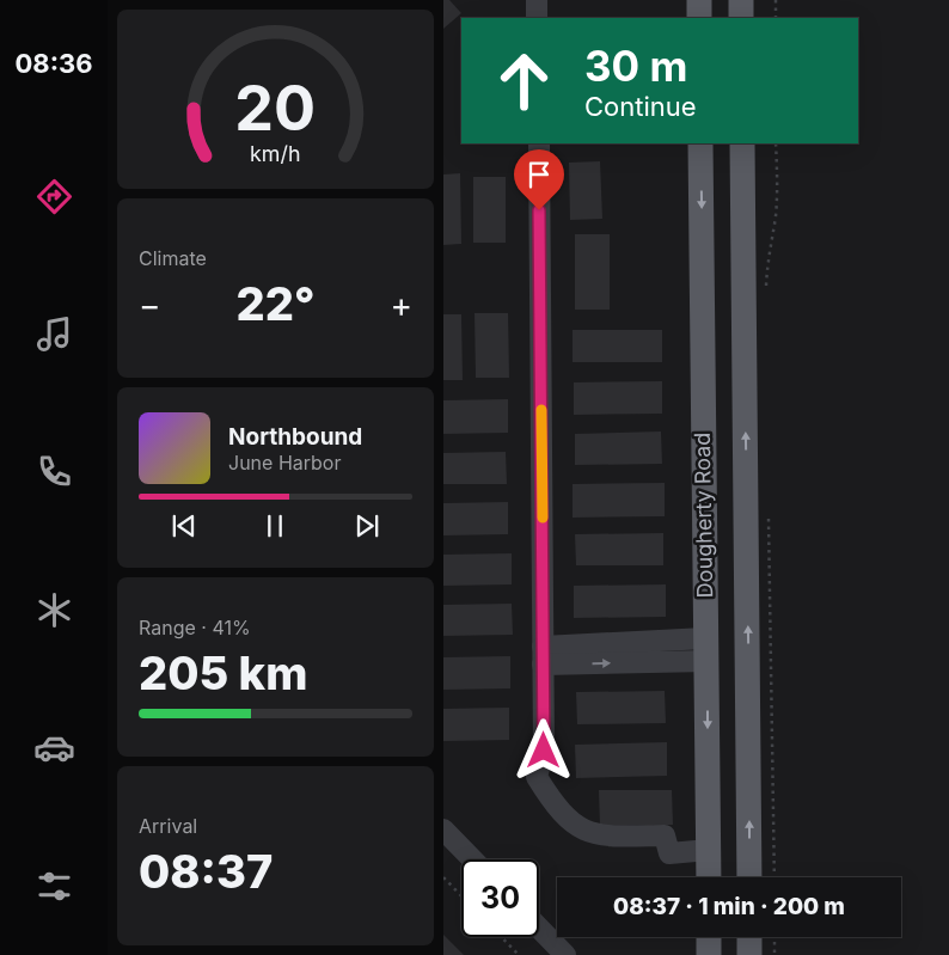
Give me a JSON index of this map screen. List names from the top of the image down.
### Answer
{
  "streets": {
    "main road": ["Dougherty Road"]
  },
  "page": {
    "tabs": "08:36",
    "turn": ["30 m", "Continue"],
    "tile": [
      "Climate",
      ["Range · 41%", "205 km"],
      ["Arrival", "08:37"]
    ],
    "heat": ["−", "22°", "+"],
    "song": ["Northbound", "June Harbor"],
    "limit": "30",
    "trip": "08:37 · 1 min · 200 m",
    "gauge": ["20", "km/h"]
  }
}
